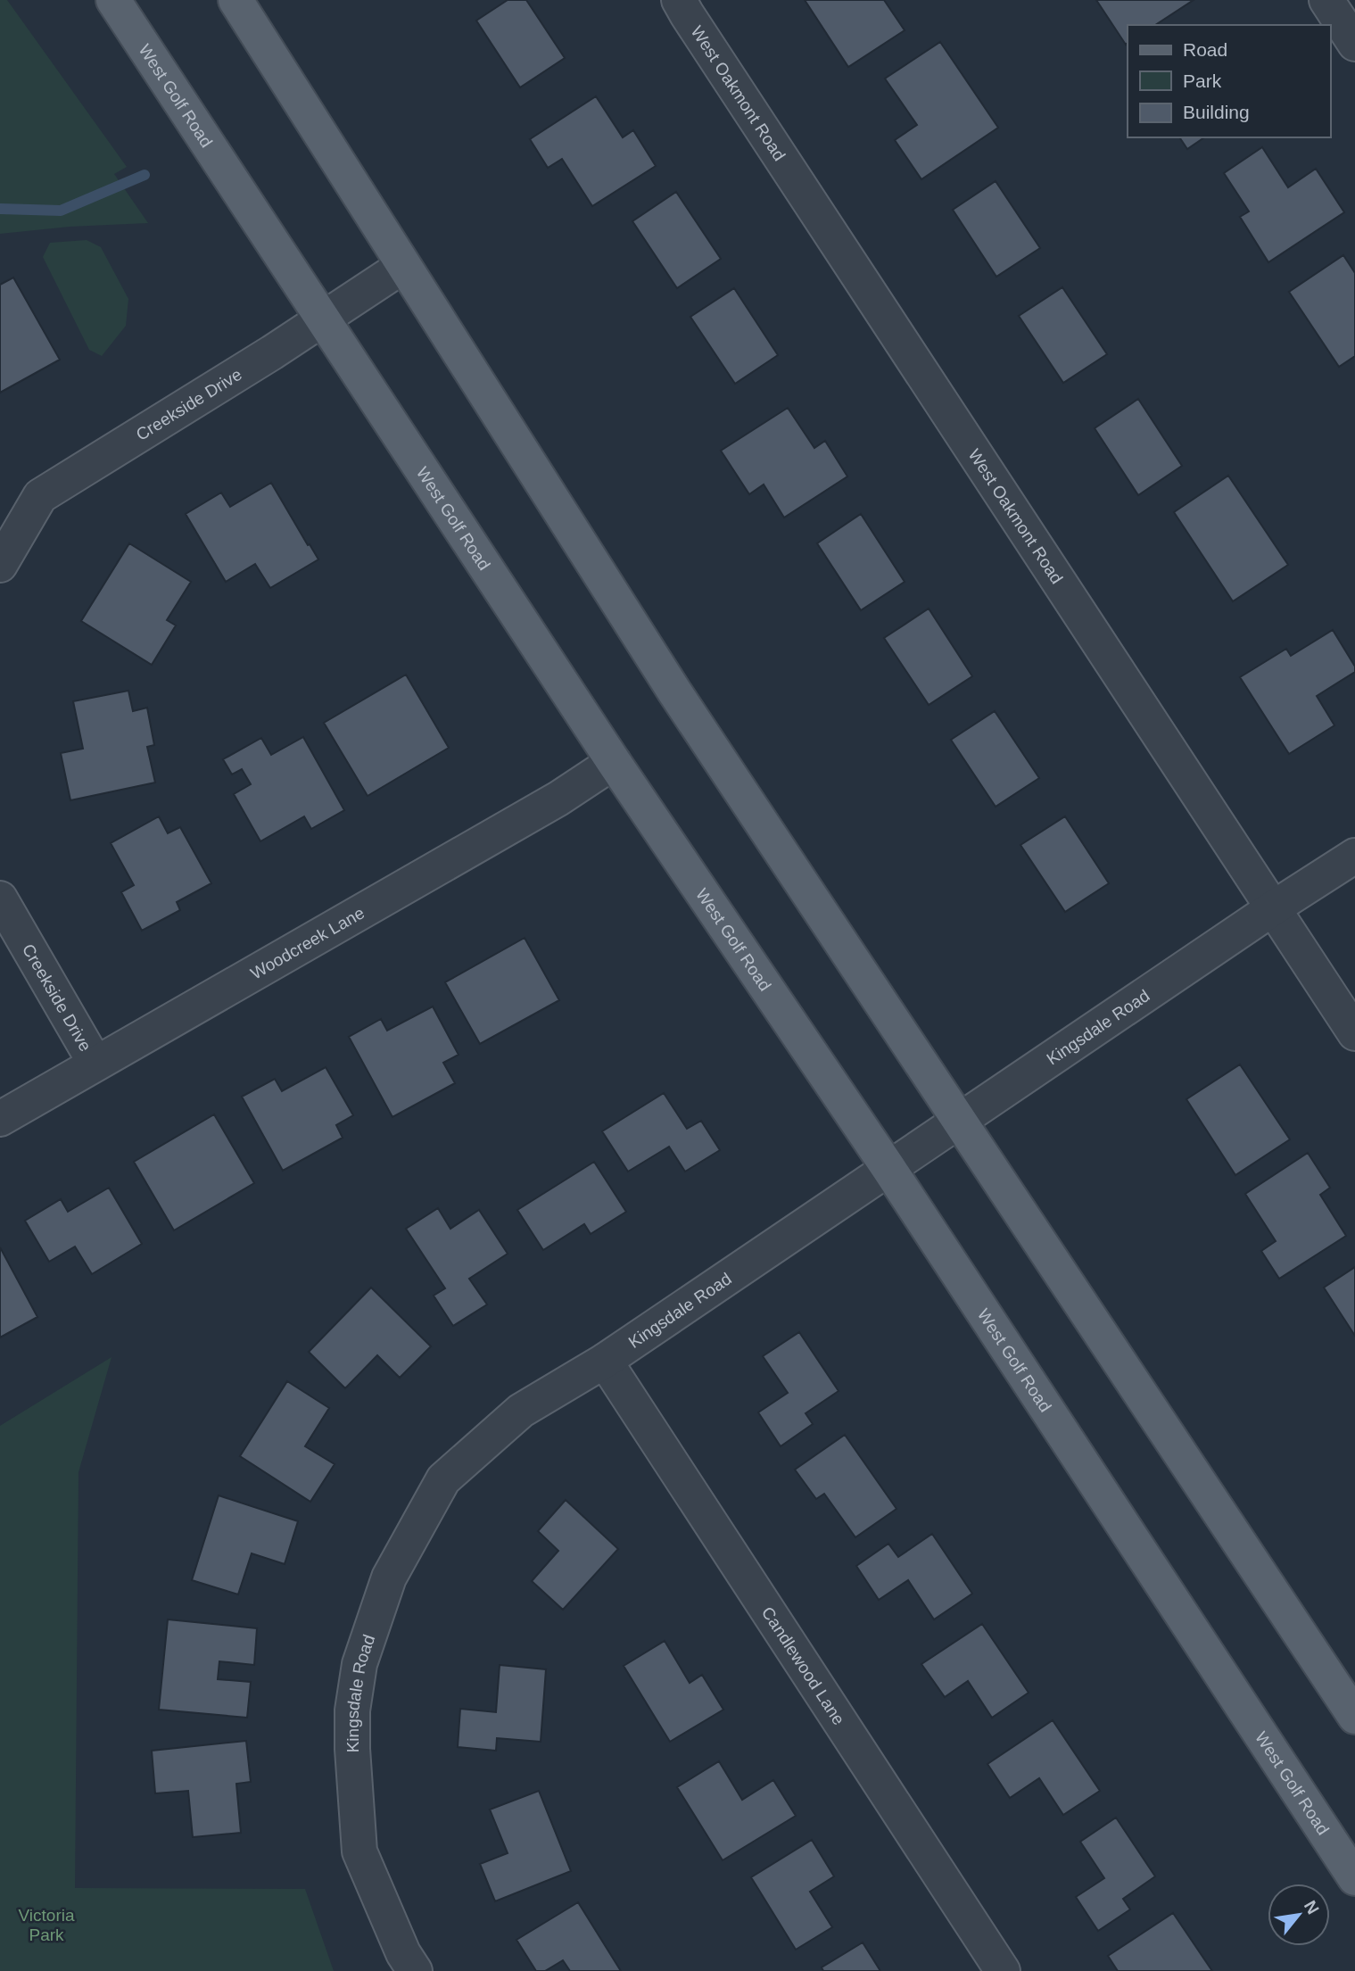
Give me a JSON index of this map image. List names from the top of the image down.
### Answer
{
  "streets": {
    "main road": ["West Golf Road"],
    "street": [
      "West Oakmont Road",
      "Creekside Drive",
      "Woodcreek Lane",
      "Kingsdale Road",
      "Candlewood Lane"
    ]
  },
  "crossings": [
    ["West Oakmont Road", "Kingsdale Road"],
    ["West Golf Road", "Creekside Drive"],
    ["West Golf Road", "Woodcreek Lane"],
    ["West Golf Road", "Kingsdale Road"],
    ["Creekside Drive", "Woodcreek Lane"],
    ["Kingsdale Road", "Candlewood Lane"]
  ],
  "parks": ["Victoria Park"],
  "legend": ["Road", "Park", "Building"],
  "north": "top right"
}
